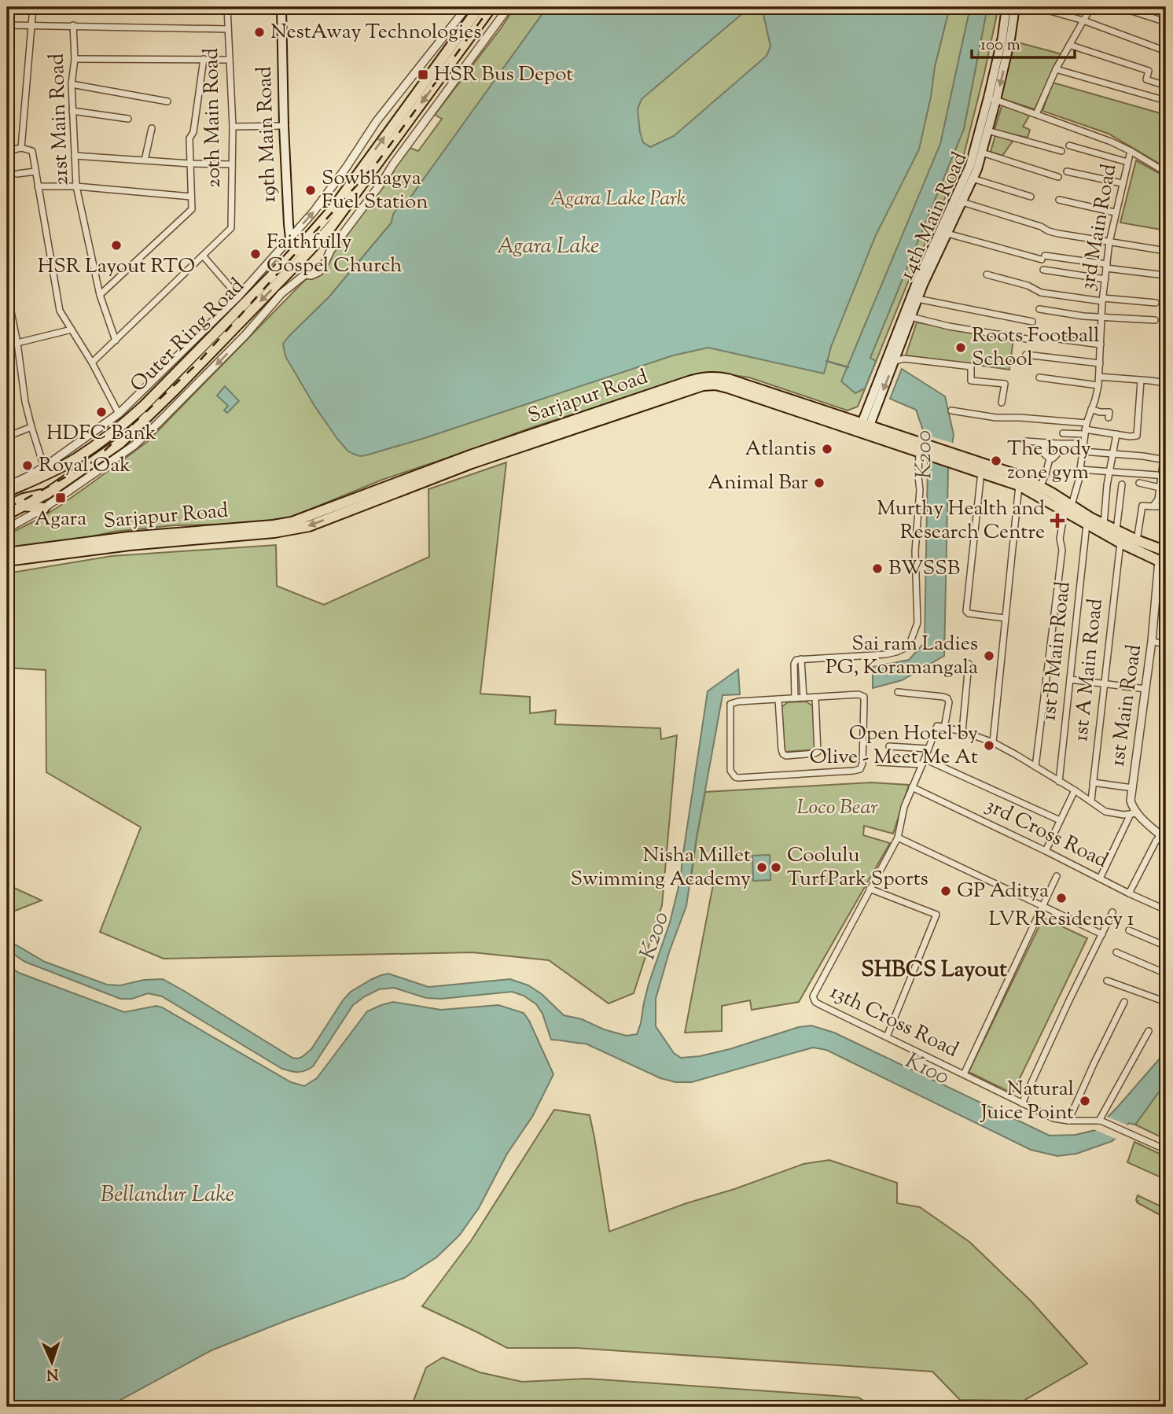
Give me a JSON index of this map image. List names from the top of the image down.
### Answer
{
  "streets": {
    "main road": [
      "19th Main Road",
      "14th Main Road",
      "Outer Ring Road",
      "Sarjapur Road"
    ],
    "street": [
      "20th Main Road",
      "21st Main Road",
      "3rd Main Road",
      "1st B Main Road",
      "1st A Main Road",
      "1st Main Road",
      "3rd Cross Road",
      "13th Cross Road"
    ]
  },
  "crossings": [
    ["19th Main Road", "Outer Ring Road"],
    ["14th Main Road", "Sarjapur Road"],
    ["3rd Main Road", "Sarjapur Road"],
    ["Sarjapur Road", "1st B Main Road"],
    ["Sarjapur Road", "1st A Main Road"],
    ["Sarjapur Road", "1st Main Road"],
    ["3rd Cross Road", "13th Cross Road"]
  ],
  "districts": ["SHBCS Layout"],
  "water": [
    "Agara Lake",
    "K200",
    "K100",
    "Bellandur Lake"
  ],
  "parks": ["Agara Lake Park", "Loco Bear"],
  "places": {
    "other": [
      "NestAway Technologies",
      "Sowbhagya Fuel Station",
      "HSR Layout RTO",
      "Faithfully Gospel Church",
      "Roots Football School",
      "HDFC Bank",
      "Atlantis",
      "The body zone gym",
      "Royal Oak",
      "Animal Bar",
      "BWSSB",
      "Sai ram Ladies PG, Koramangala",
      "Open Hotel by Olive - Meet Me At",
      "Nisha Millet Swimming Academy",
      "Coolulu TurfPark Sports",
      "GP Aditya",
      "LVR Residency 1",
      "Natural Juice Point"
    ],
    "transit": ["HSR Bus Depot", "Agara"],
    "health": ["Murthy Health and Research Centre"]
  },
  "scale_bar": "100 m",
  "north": "bottom"
}
